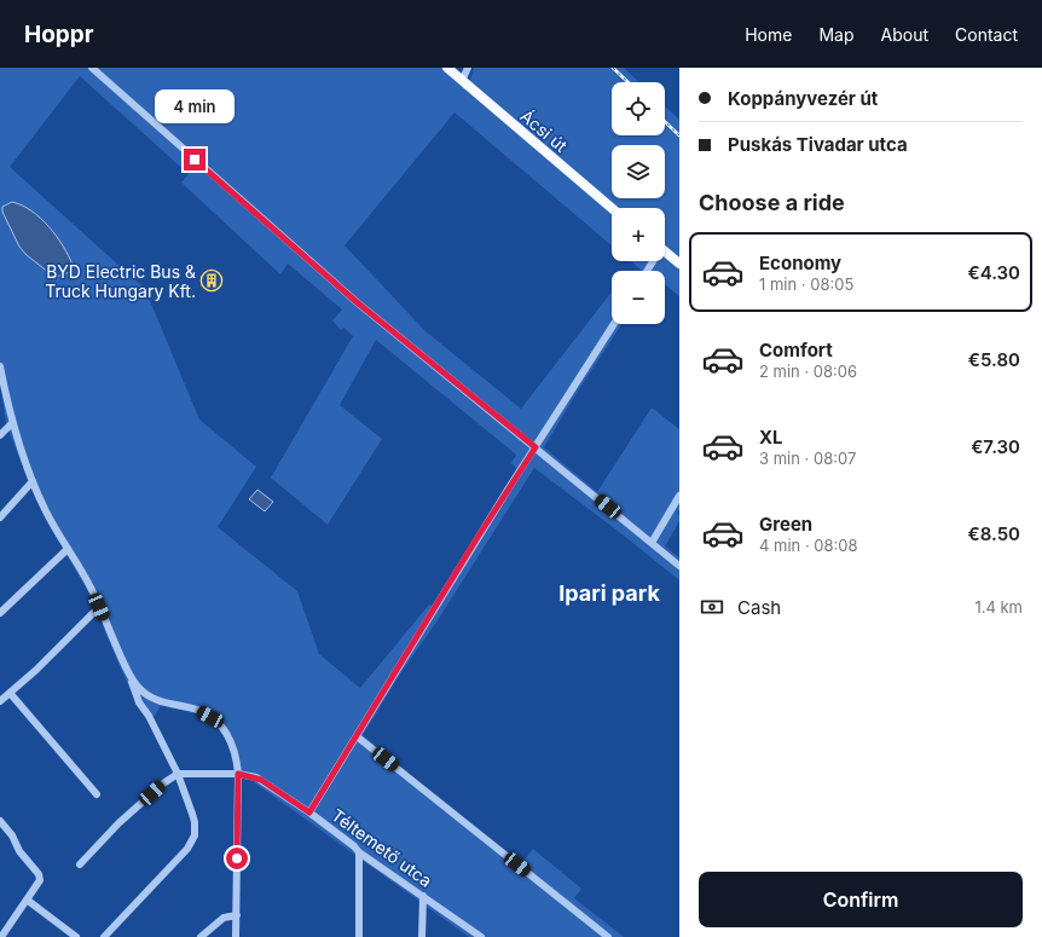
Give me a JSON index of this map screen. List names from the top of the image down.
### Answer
{
  "streets": {
    "main road": ["Ácsi út"],
    "street": ["Téltemető utca"]
  },
  "districts": ["Ipari park"],
  "places": {
    "building": ["BYD Electric Bus & Truck Hungary Kft."]
  },
  "page": {
    "header": "Hoppr",
    "nav": [
      "Home",
      "Map",
      "About",
      "Contact"
    ],
    "banner": ["Koppányvezér út", "Puskás Tivadar utca"],
    "map_buttons": ["+", "−"],
    "bubble": "4 min",
    "heading": "Choose a ride",
    "list": [
      {
        "name": "Economy",
        "note": "1 min · 08:05",
        "value": "€4.30"
      },
      {
        "name": "Comfort",
        "note": "2 min · 08:06",
        "value": "€5.80"
      },
      {
        "name": "XL",
        "note": "3 min · 08:07",
        "value": "€7.30"
      },
      {
        "name": "Green",
        "note": "4 min · 08:08",
        "value": "€8.50"
      }
    ],
    "pay": ["Cash", "1.4 km"],
    "buttons": "Confirm"
  }
}
